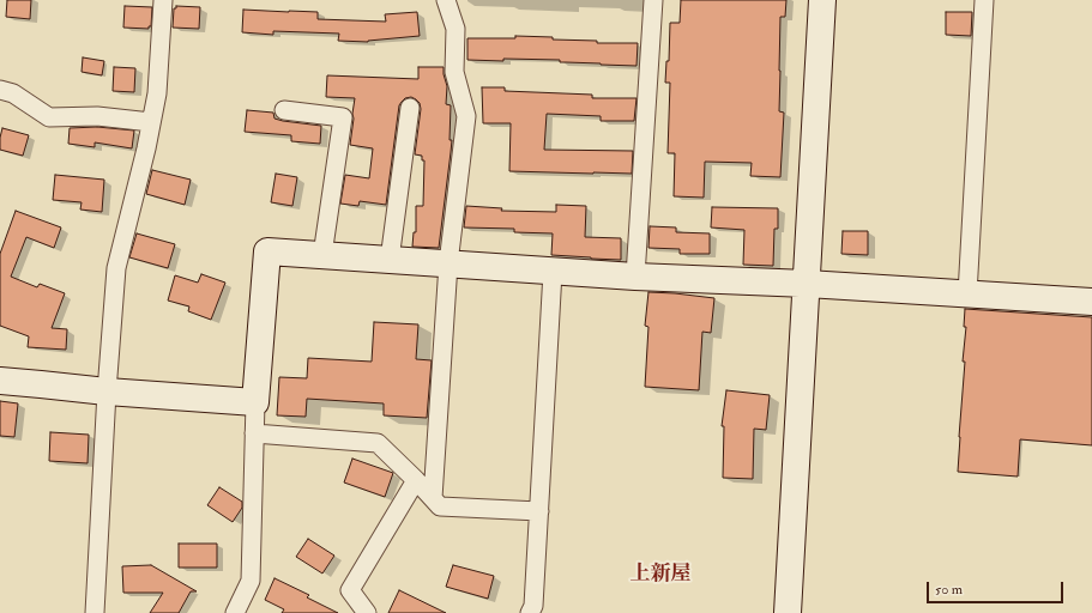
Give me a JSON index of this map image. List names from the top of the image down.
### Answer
{
  "districts": ["上新屋"],
  "scale_bar": "50 m"
}
